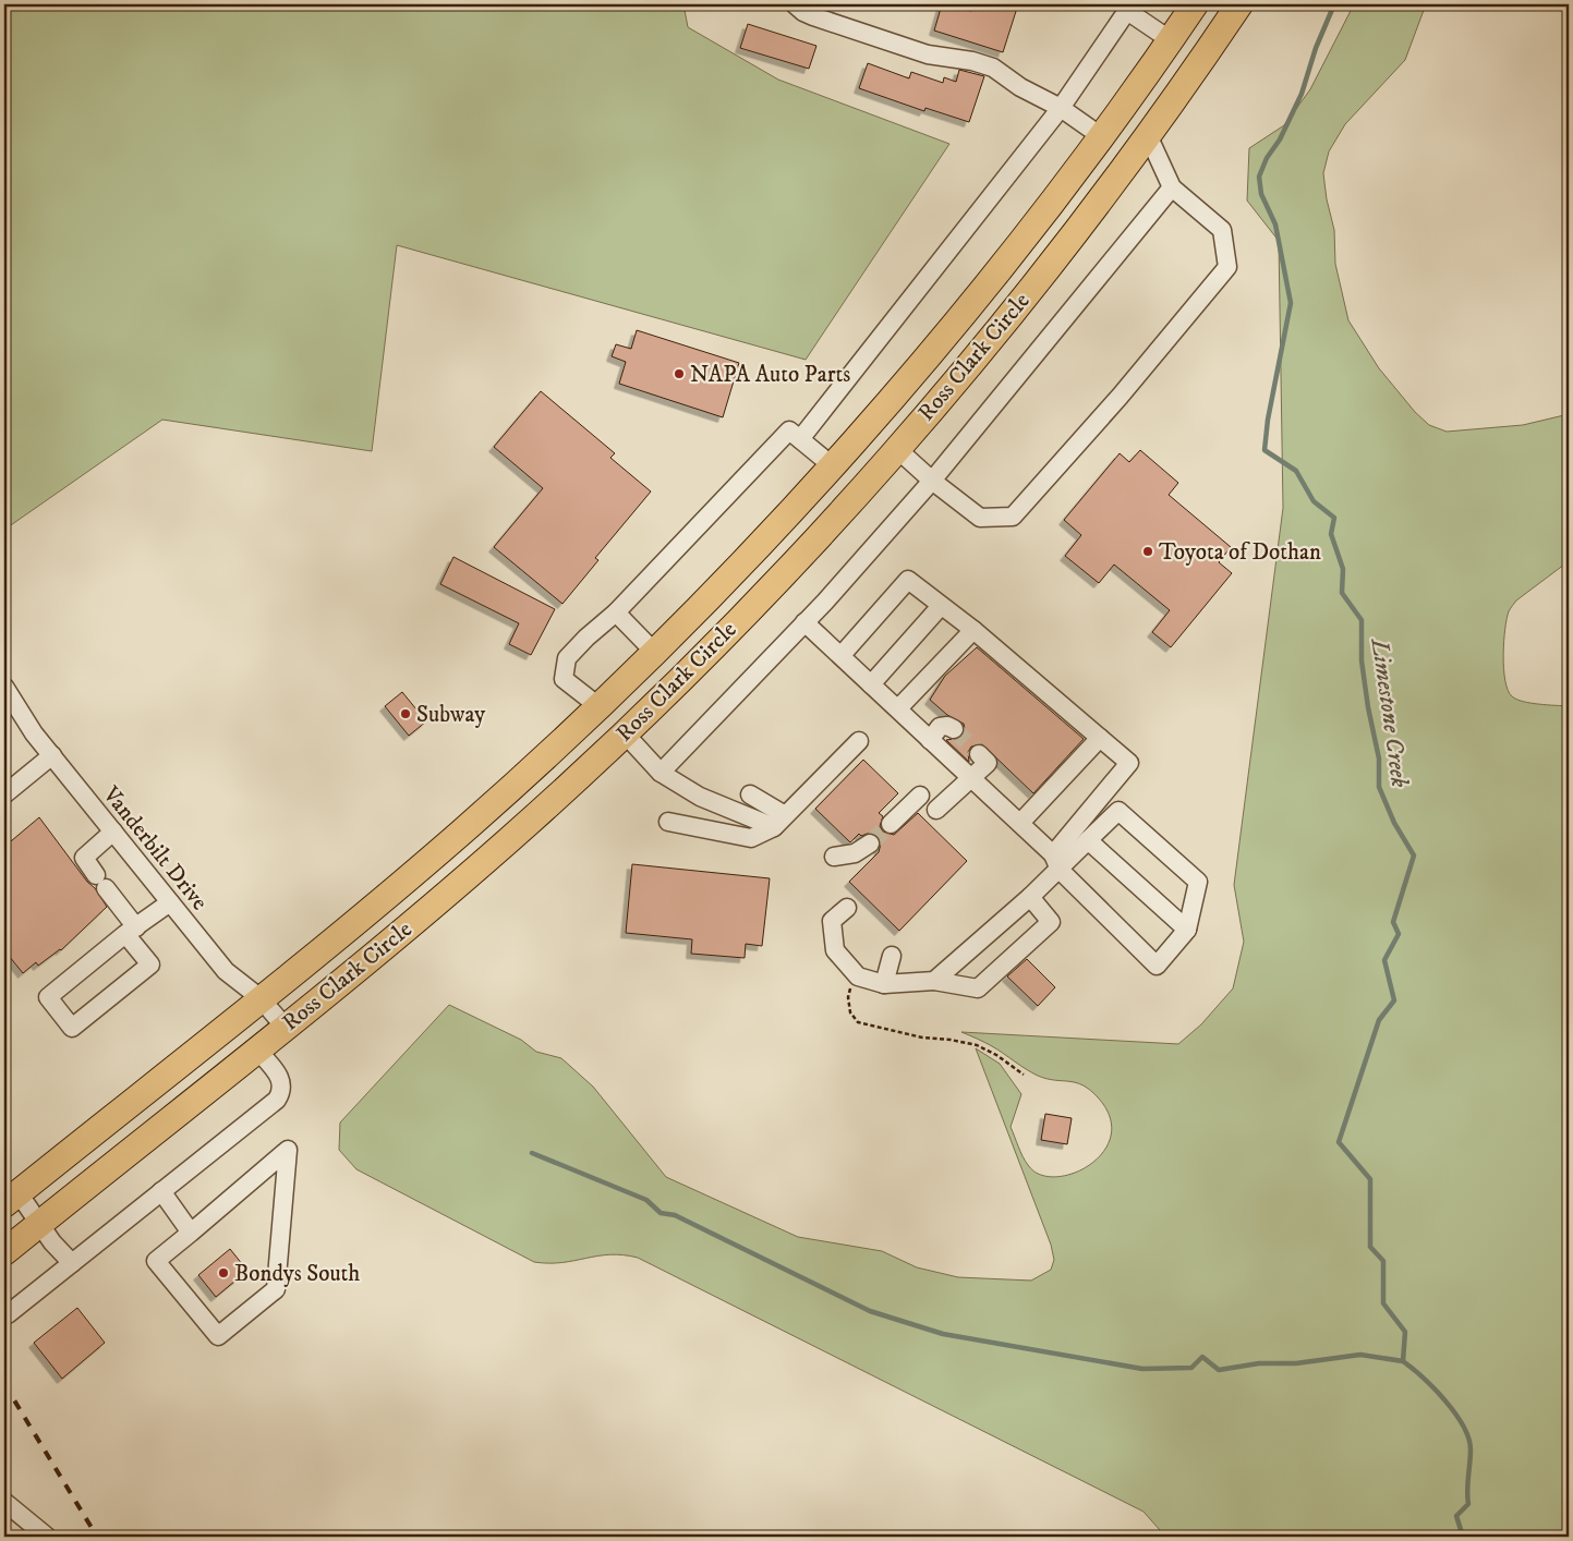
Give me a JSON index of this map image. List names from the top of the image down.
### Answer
{
  "streets": {
    "highway": ["Ross Clark Circle"],
    "street": ["Vanderbilt Drive"]
  },
  "crossings": [
    ["Ross Clark Circle", "Vanderbilt Drive"]
  ],
  "water": ["Limestone Creek"],
  "places": [
    "NAPA Auto Parts",
    "Toyota of Dothan",
    "Subway",
    "Bondys South"
  ]
}
